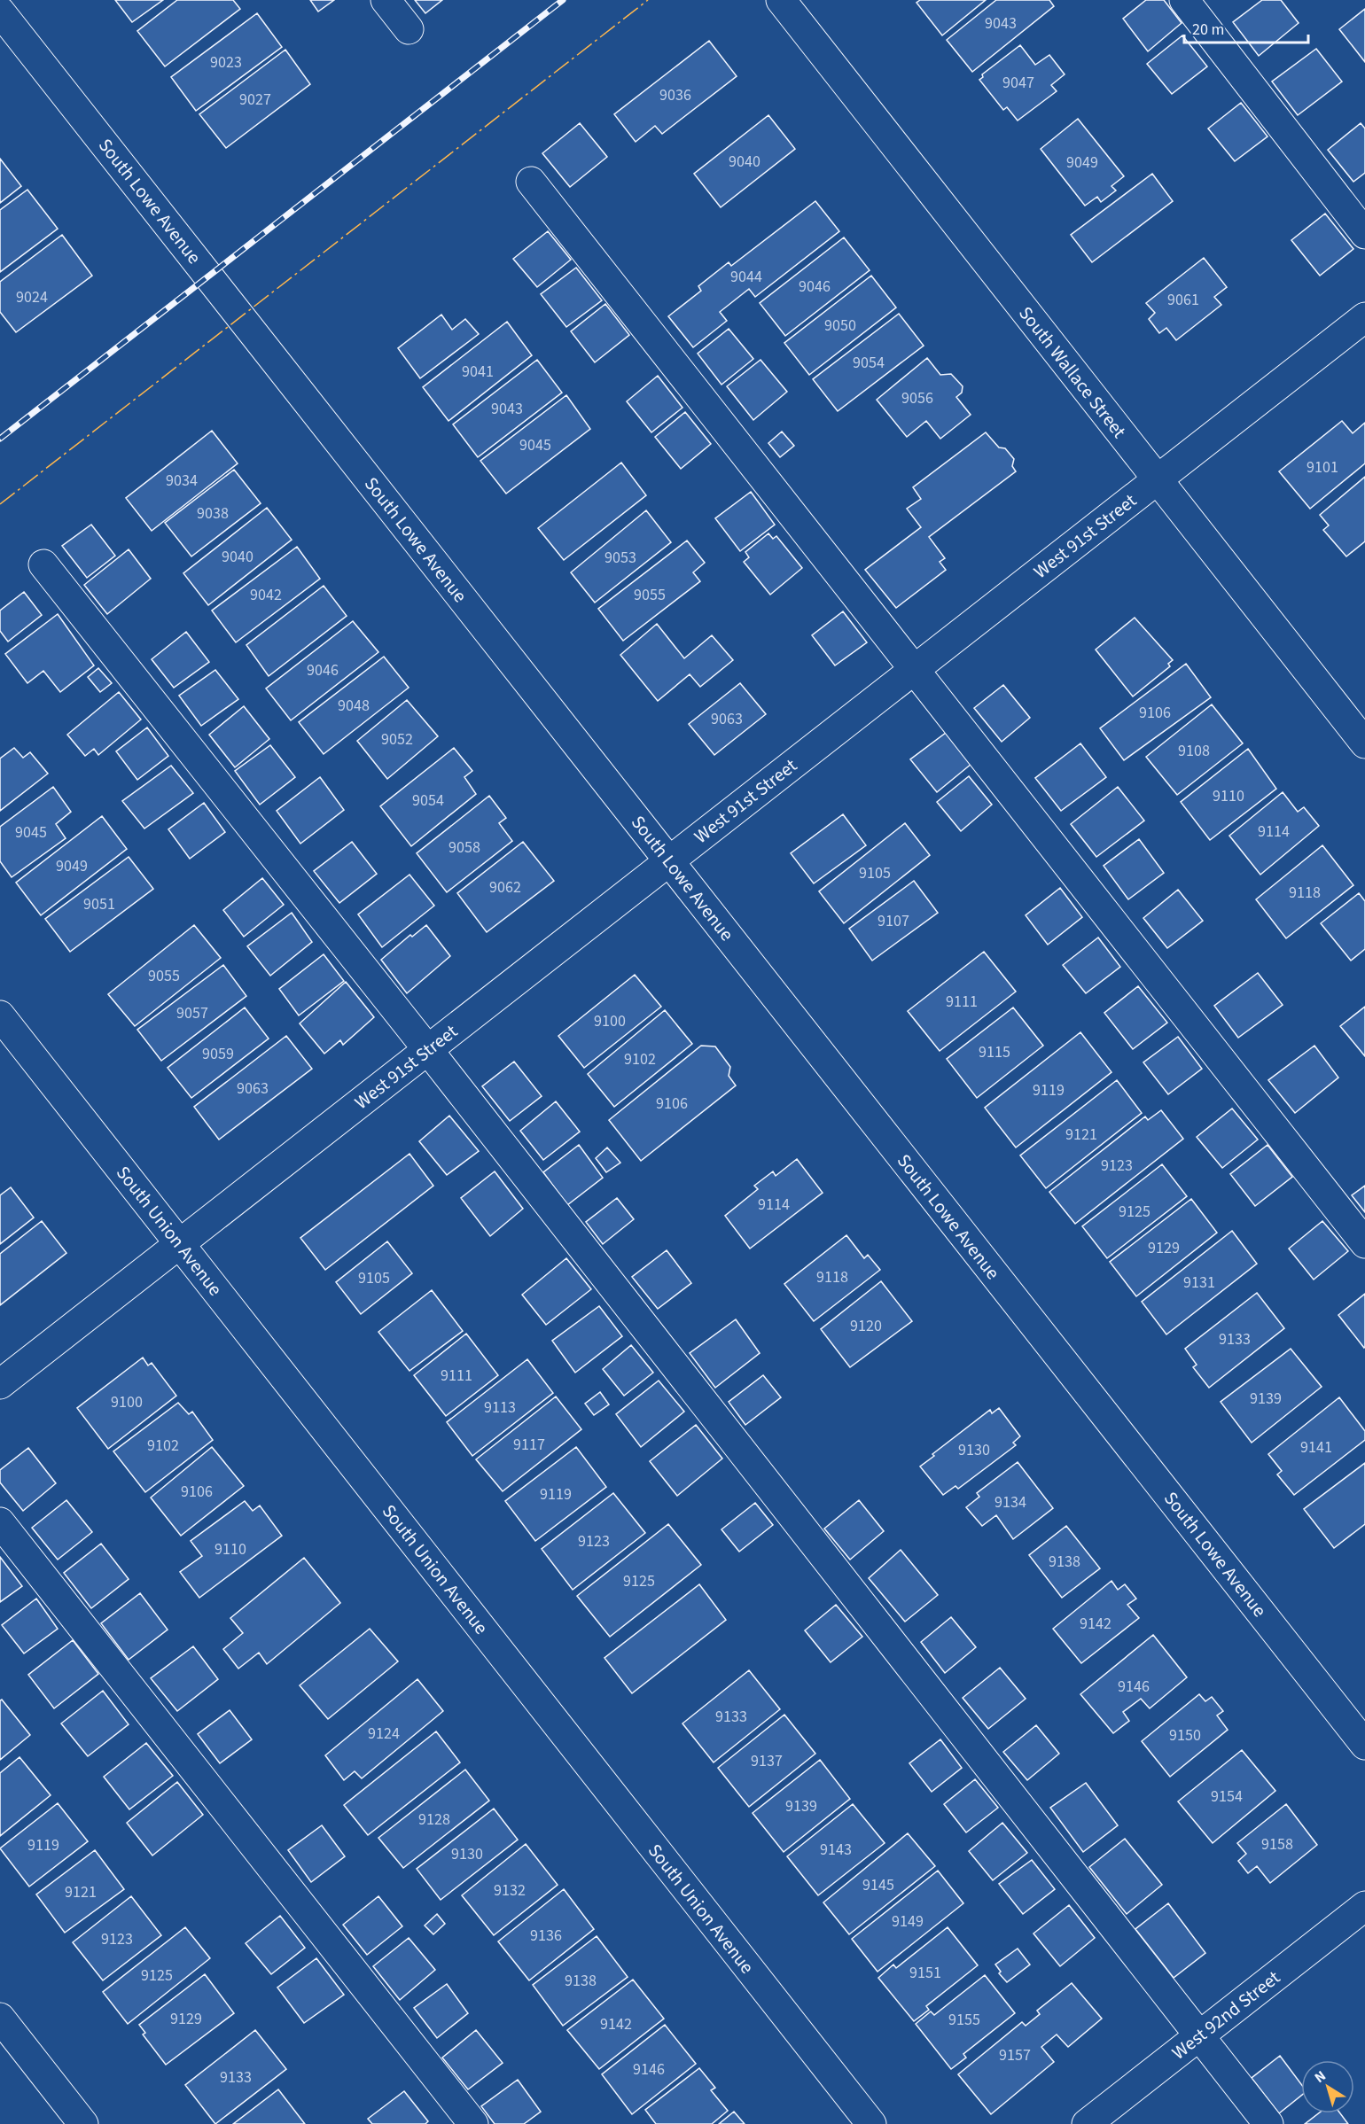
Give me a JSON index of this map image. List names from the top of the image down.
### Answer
{
  "streets": {
    "street": [
      "South Lowe Avenue",
      "South Wallace Street",
      "West 91st Street",
      "South Union Avenue",
      "West 92nd Street"
    ]
  },
  "crossings": [
    ["South Lowe Avenue", "West 91st Street"],
    ["South Wallace Street", "West 91st Street"],
    ["West 91st Street", "South Union Avenue"]
  ],
  "house_numbers": [
    "9043",
    "9023",
    "9047",
    "9036",
    "9027",
    "9040",
    "9049",
    "9044",
    "9046",
    "9024",
    "9061",
    "9050",
    "9054",
    "9041",
    "9056",
    "9043",
    "9045",
    "9101",
    "9034",
    "9038",
    "9040",
    "9053",
    "9042",
    "9055",
    "9046",
    "9048",
    "9106",
    "9063",
    "9052",
    "9108",
    "9110",
    "9054",
    "9114",
    "9045",
    "9058",
    "9049",
    "9105",
    "9062",
    "9118",
    "9051",
    "9107",
    "9055",
    "9111",
    "9057",
    "9100",
    "9115",
    "9059",
    "9102",
    "9063",
    "9119",
    "9106",
    "9121",
    "9123",
    "9114",
    "9125",
    "9129",
    "9118",
    "9105",
    "9131",
    "9120",
    "9133",
    "9111",
    "9139",
    "9100",
    "9113",
    "9117",
    "9102",
    "9141",
    "9130",
    "9106",
    "9119",
    "9134",
    "9123",
    "9110",
    "9138",
    "9125",
    "9142",
    "9146",
    "9133",
    "9124",
    "9150",
    "9137",
    "9154",
    "9139",
    "9128",
    "9158",
    "9119",
    "9143",
    "9130",
    "9145",
    "9132",
    "9121",
    "9149",
    "9136",
    "9123",
    "9151",
    "9125",
    "9138",
    "9129",
    "9155",
    "9142",
    "9157",
    "9146",
    "9133"
  ],
  "scale_bar": "20 m",
  "north": "top left"
}
